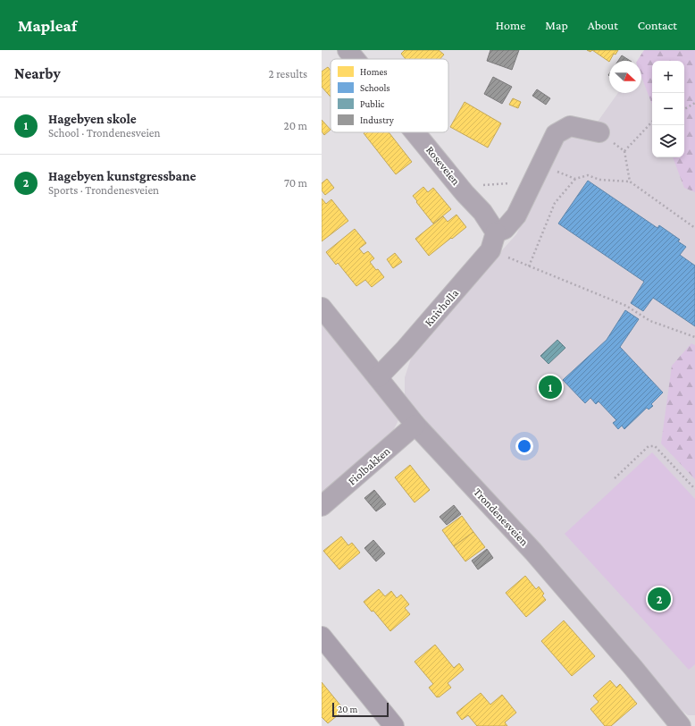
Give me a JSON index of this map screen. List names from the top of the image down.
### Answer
{
  "streets": {
    "street": [
      "Roseveien",
      "Knivholla",
      "Fiolbakken",
      "Trondenesveien"
    ]
  },
  "crossings": [
    ["Roseveien", "Knivholla"],
    ["Knivholla", "Trondenesveien"],
    ["Fiolbakken", "Trondenesveien"]
  ],
  "legend": [
    "Homes",
    "Schools",
    "Public",
    "Industry"
  ],
  "scale_bar": "20 m",
  "north": "right",
  "page": {
    "header": "Mapleaf",
    "nav": [
      "Home",
      "Map",
      "About",
      "Contact"
    ],
    "heading": ["Nearby", "2 results"],
    "map_buttons": ["+", "−"],
    "list": [
      {
        "mark": "1",
        "name": "Hagebyen skole",
        "note": "School · Trondenesveien",
        "value": "20 m"
      },
      {
        "mark": "2",
        "name": "Hagebyen kunstgressbane",
        "note": "Sports · Trondenesveien",
        "value": "70 m"
      }
    ],
    "pins": ["1", "2"],
    "scale": "20 m"
  }
}
